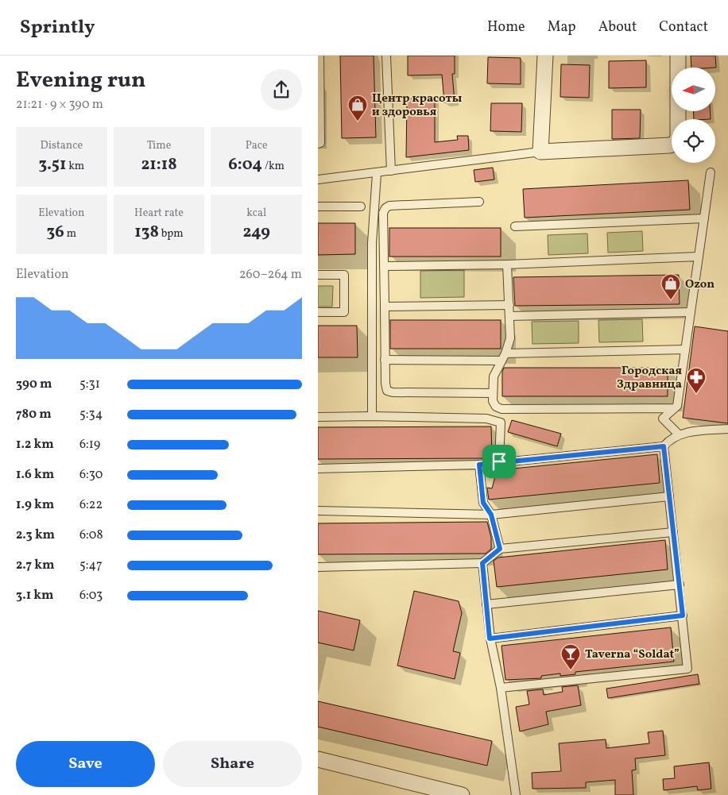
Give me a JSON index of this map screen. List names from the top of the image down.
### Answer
{
  "places": {
    "shop": ["Центр красоты и здоровья", "Ozon"],
    "pharmacy": ["Городская Здравница"],
    "bar": ["Taverna “Soldat”"]
  },
  "north": "left",
  "page": {
    "header": "Sprintly",
    "nav": [
      "Home",
      "Map",
      "About",
      "Contact"
    ],
    "heading": ["Evening run", "21:21 · 9 × 390 m"],
    "stats": [
      ["Distance", "3.51 km"],
      ["Time", "21:18"],
      ["Pace", "6:04 /km"],
      ["Elevation", "36 m"],
      ["Heart rate", "138 bpm"],
      ["kcal", "249"]
    ],
    "chart": ["Elevation", "260–264 m"],
    "list": [
      {
        "name": "390 m",
        "note": "5:31"
      },
      {
        "name": "780 m",
        "note": "5:34"
      },
      {
        "name": "1.2 km",
        "note": "6:19"
      },
      {
        "name": "1.6 km",
        "note": "6:30"
      },
      {
        "name": "1.9 km",
        "note": "6:22"
      },
      {
        "name": "2.3 km",
        "note": "6:08"
      },
      {
        "name": "2.7 km",
        "note": "5:47"
      },
      {
        "name": "3.1 km",
        "note": "6:03"
      }
    ],
    "buttons": ["Save", "Share"]
  }
}
